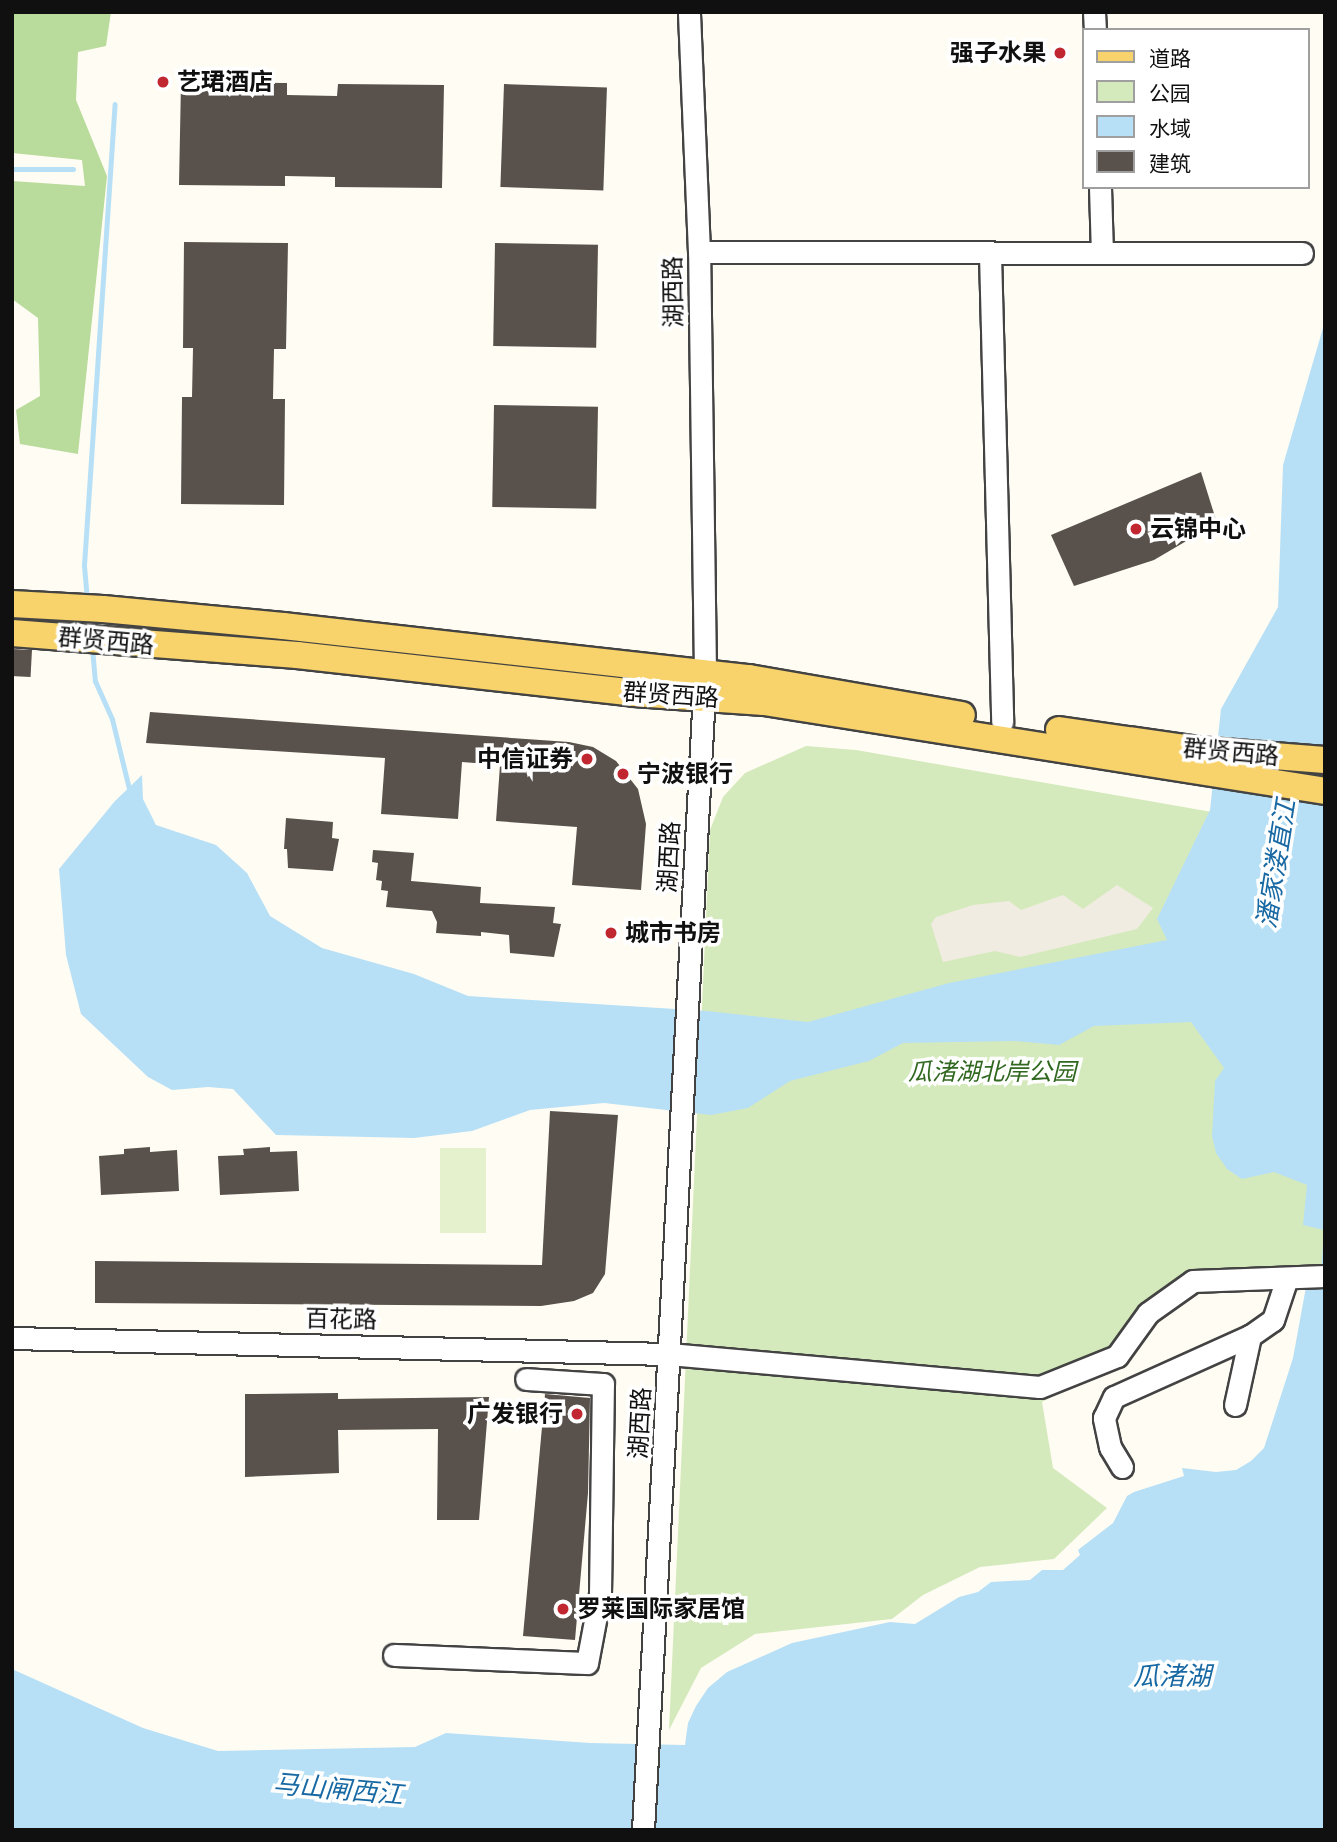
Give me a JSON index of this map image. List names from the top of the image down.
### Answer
{
  "streets": {
    "main road": ["群贤西路"],
    "street": ["湖西路", "百花路"]
  },
  "crossings": [
    ["湖西路", "群贤西路"],
    ["湖西路", "百花路"]
  ],
  "water": ["潘家溇直江", "瓜渚湖", "马山闸西江"],
  "parks": ["瓜渚湖北岸公园"],
  "places": [
    "强子水果",
    "艺珺酒店",
    "云锦中心",
    "中信证券",
    "宁波银行",
    "城市书房",
    "广发银行",
    "罗莱国际家居馆"
  ],
  "legend": [
    "道路",
    "公园",
    "水域",
    "建筑"
  ]
}
